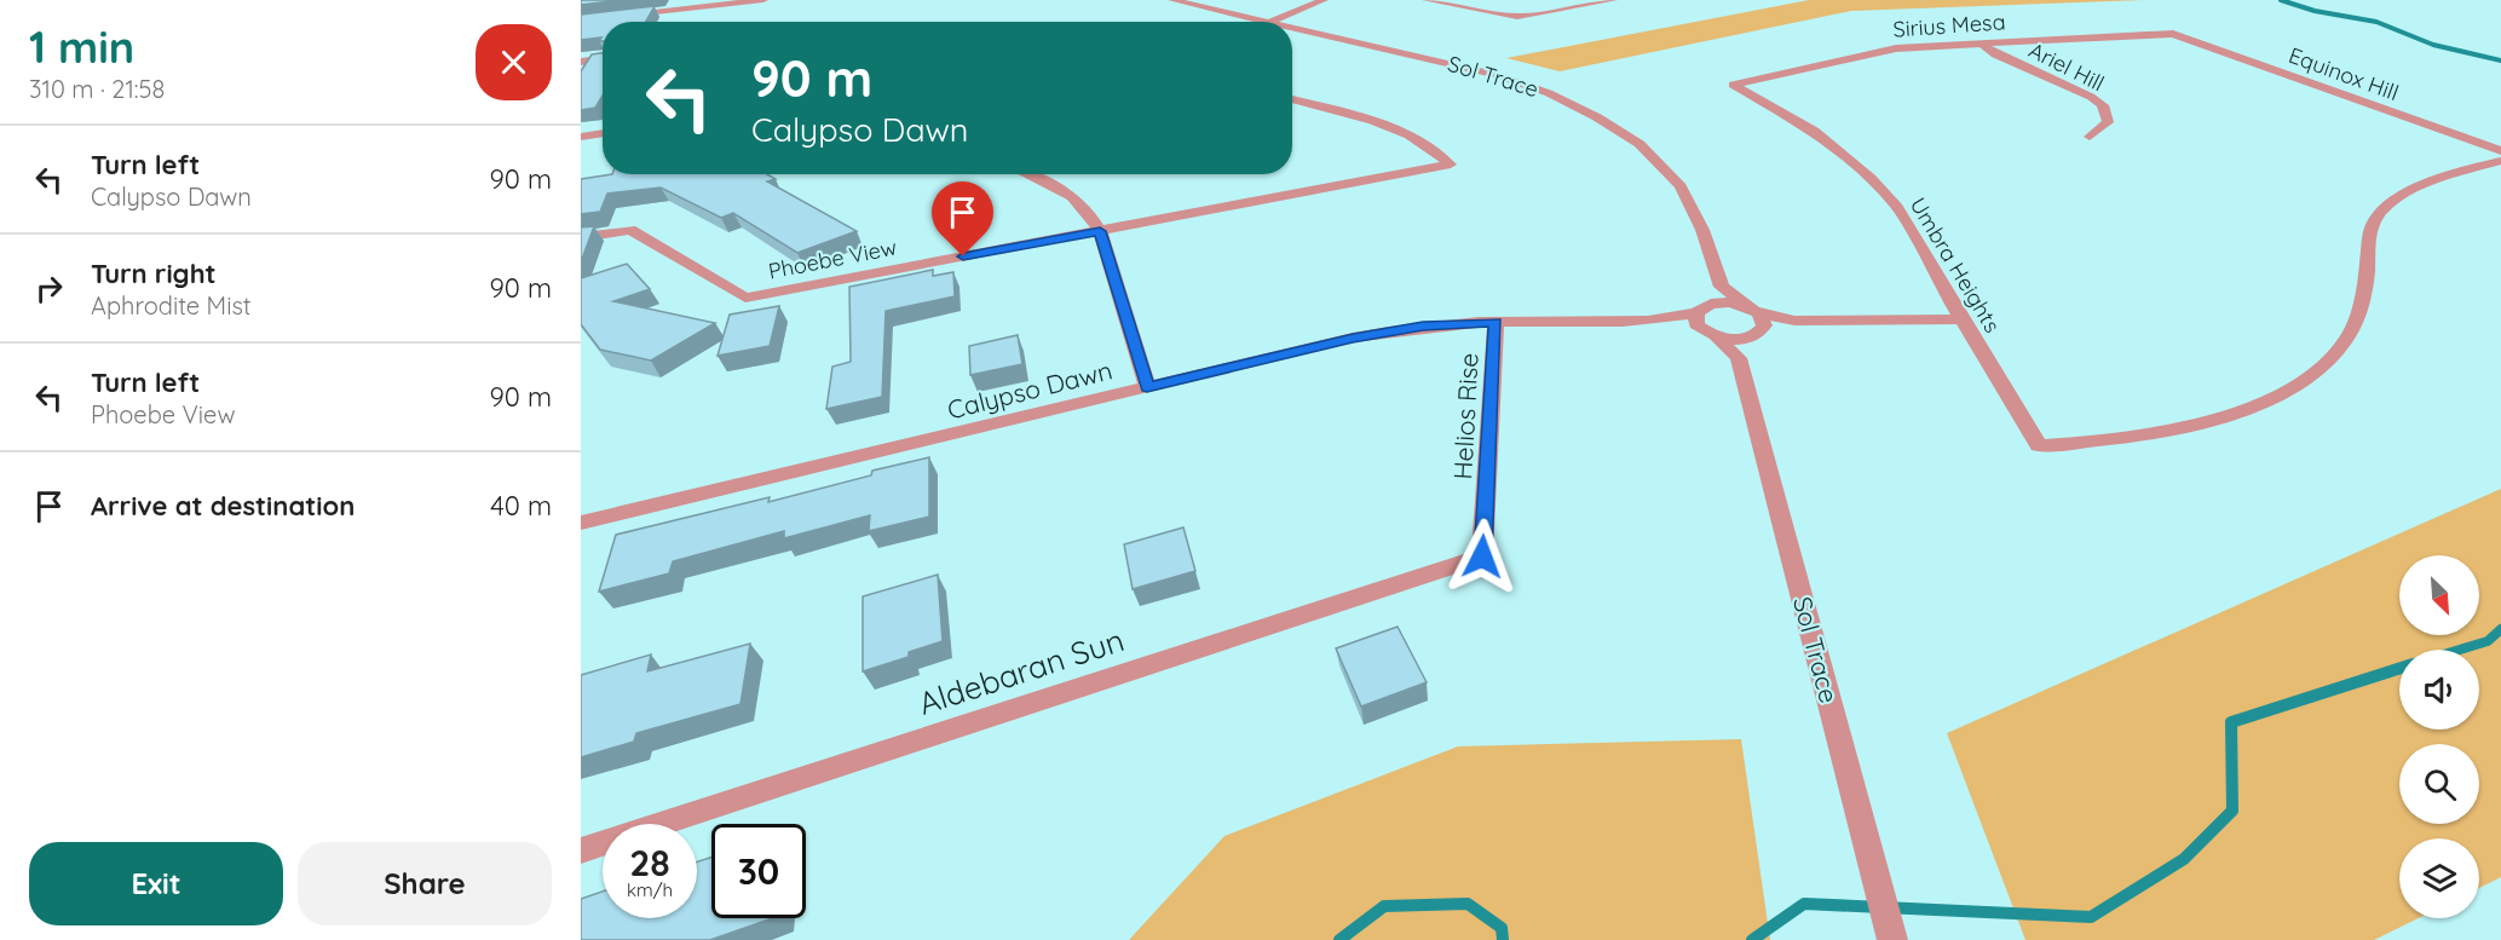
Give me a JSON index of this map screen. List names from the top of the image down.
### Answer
{
  "streets": {
    "street": [
      "Sirius Mesa",
      "Ariel Hill",
      "Equinox Hill",
      "Sol Trace",
      "Phoebe View",
      "Umbra Heights",
      "Calypso Dawn",
      "Helios Rise",
      "Aldebaran Sun"
    ]
  },
  "crossings": [
    ["Sirius Mesa", "Ariel Hill"],
    ["Sirius Mesa", "Equinox Hill"],
    ["Sirius Mesa", "Umbra Heights"],
    ["Calypso Dawn", "Helios Rise"],
    ["Helios Rise", "Aldebaran Sun"]
  ],
  "north": "bottom right",
  "page": {
    "heading": ["1 min", "310 m · 21:58"],
    "turn": ["90 m", "Calypso Dawn"],
    "list": [
      {
        "name": "Turn left",
        "note": "Calypso Dawn",
        "value": "90 m"
      },
      {
        "name": "Turn right",
        "note": "Aphrodite Mist",
        "value": "90 m"
      },
      {
        "name": "Turn left",
        "note": "Phoebe View",
        "value": "90 m"
      },
      {
        "name": "Arrive at destination",
        "value": "40 m"
      }
    ],
    "speed": "28 km/h",
    "limit": "30",
    "buttons": ["Exit", "Share"]
  }
}
